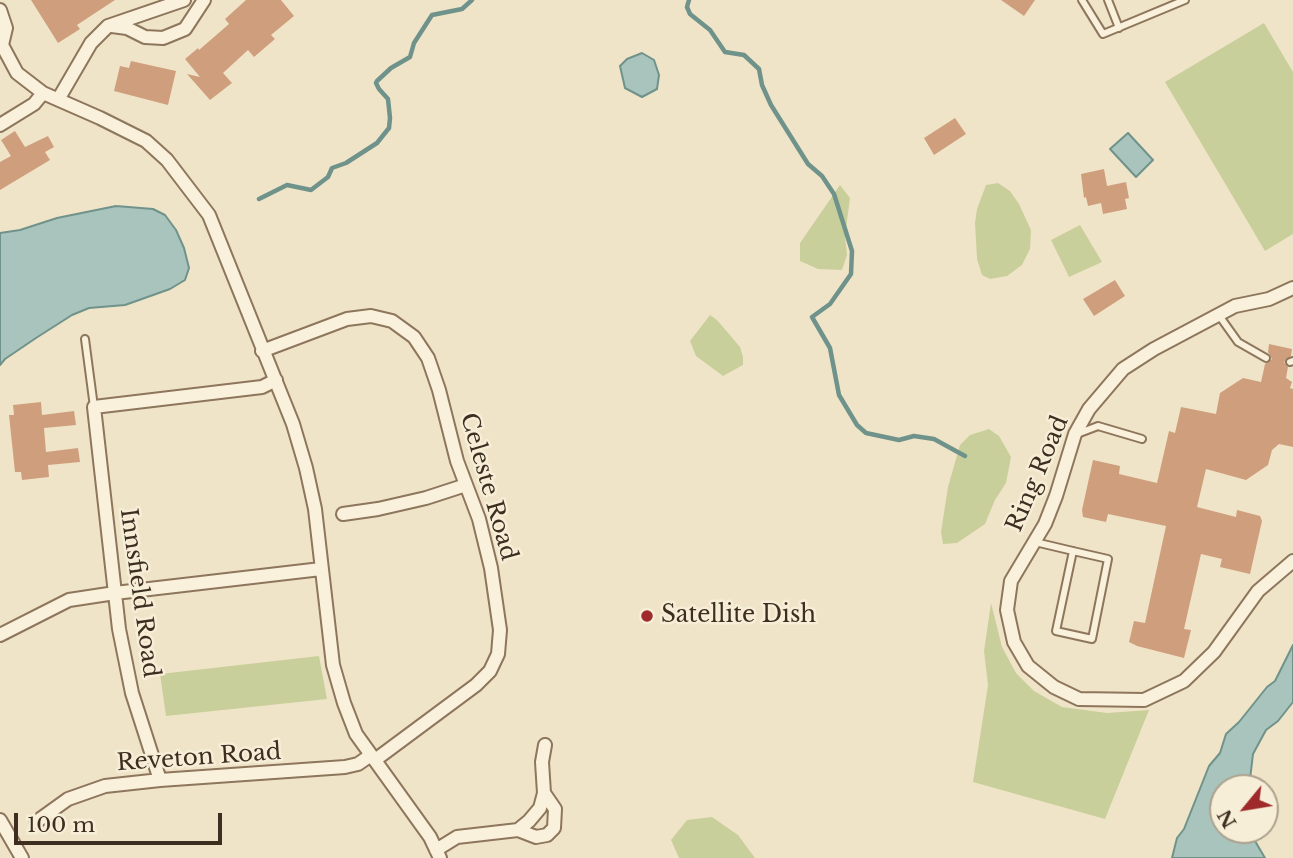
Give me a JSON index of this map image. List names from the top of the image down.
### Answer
{
  "streets": {
    "street": [
      "Ring Road",
      "Celeste Road",
      "Innsfield Road",
      "Reveton Road"
    ]
  },
  "crossings": [
    ["Celeste Road", "Reveton Road"],
    ["Innsfield Road", "Reveton Road"]
  ],
  "places": ["Satellite Dish"],
  "scale_bar": "100 m",
  "north": "bottom left"
}
